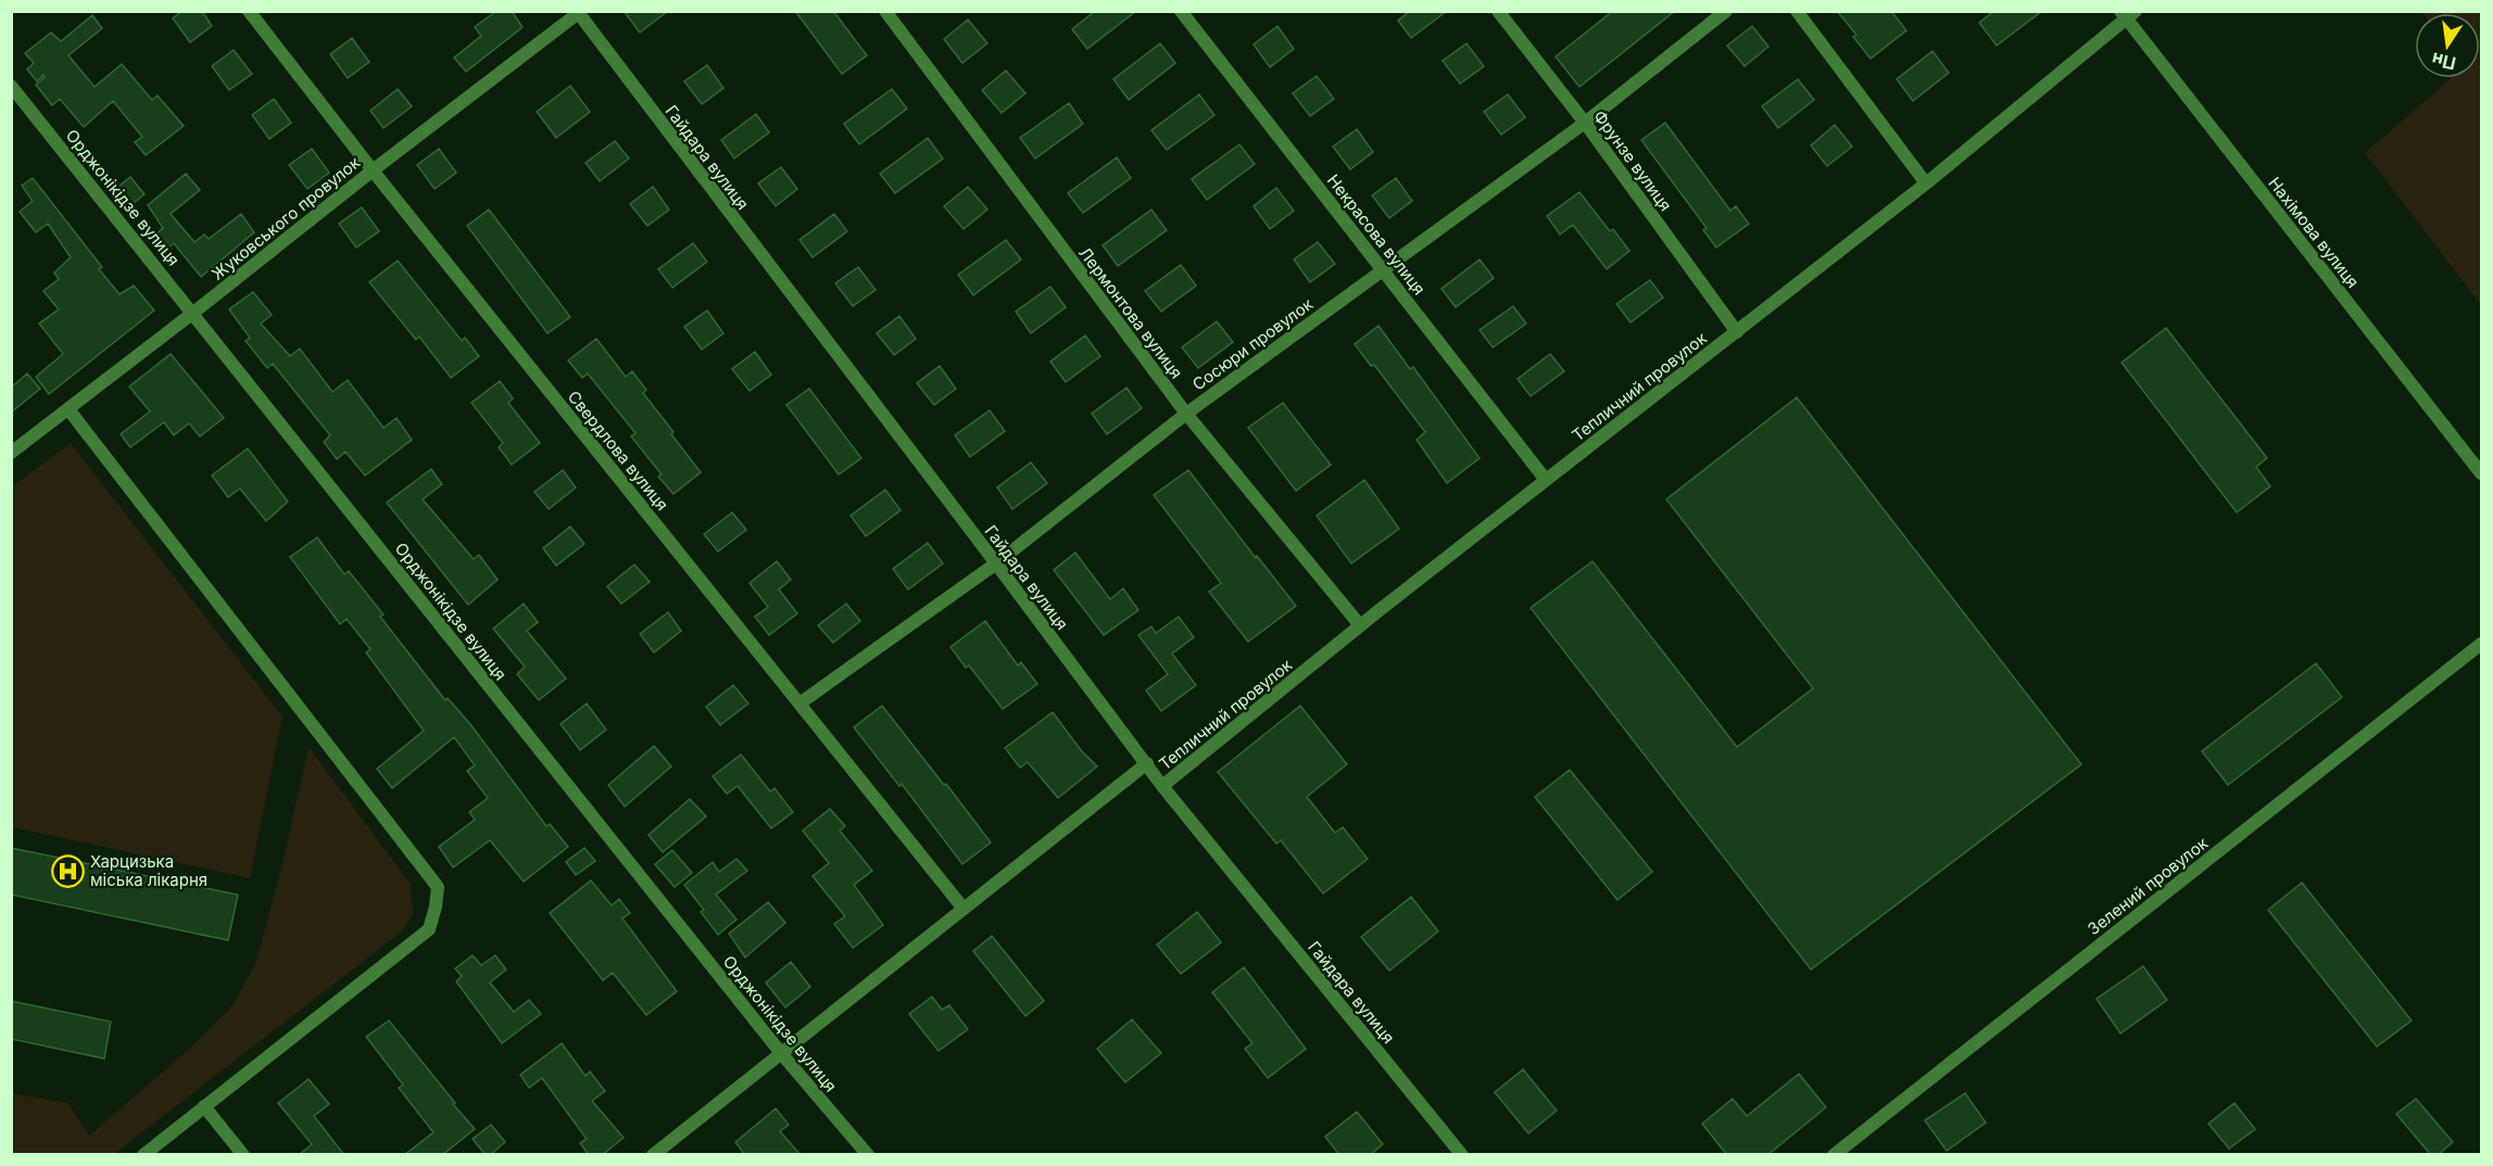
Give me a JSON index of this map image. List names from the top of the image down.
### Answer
{
  "streets": {
    "street": [
      "Гайдара вулиця",
      "Фрунзе вулиця",
      "Орджонікідзе вулиця",
      "Жуковського провулок",
      "Нахімова вулиця",
      "Некрасова вулиця",
      "Лермонтова вулиця",
      "Сосюри провулок",
      "Тепличний провулок",
      "Свердлова вулиця",
      "Зелений провулок"
    ]
  },
  "crossings": [
    ["Гайдара вулиця", "Жуковського провулок"],
    ["Гайдара вулиця", "Сосюри провулок"],
    ["Гайдара вулиця", "Тепличний провулок"],
    ["Фрунзе вулиця", "Сосюри провулок"],
    ["Фрунзе вулиця", "Тепличний провулок"],
    ["Орджонікідзе вулиця", "Жуковського провулок"],
    ["Орджонікідзе вулиця", "Тепличний провулок"],
    ["Жуковського провулок", "Свердлова вулиця"],
    ["Нахімова вулиця", "Тепличний провулок"],
    ["Некрасова вулиця", "Сосюри провулок"],
    ["Некрасова вулиця", "Тепличний провулок"],
    ["Лермонтова вулиця", "Сосюри провулок"],
    ["Лермонтова вулиця", "Тепличний провулок"],
    ["Сосюри провулок", "Свердлова вулиця"],
    ["Тепличний провулок", "Свердлова вулиця"]
  ],
  "places": {
    "hospital": ["Харцизька міська лікарня"]
  },
  "north": "bottom"
}
